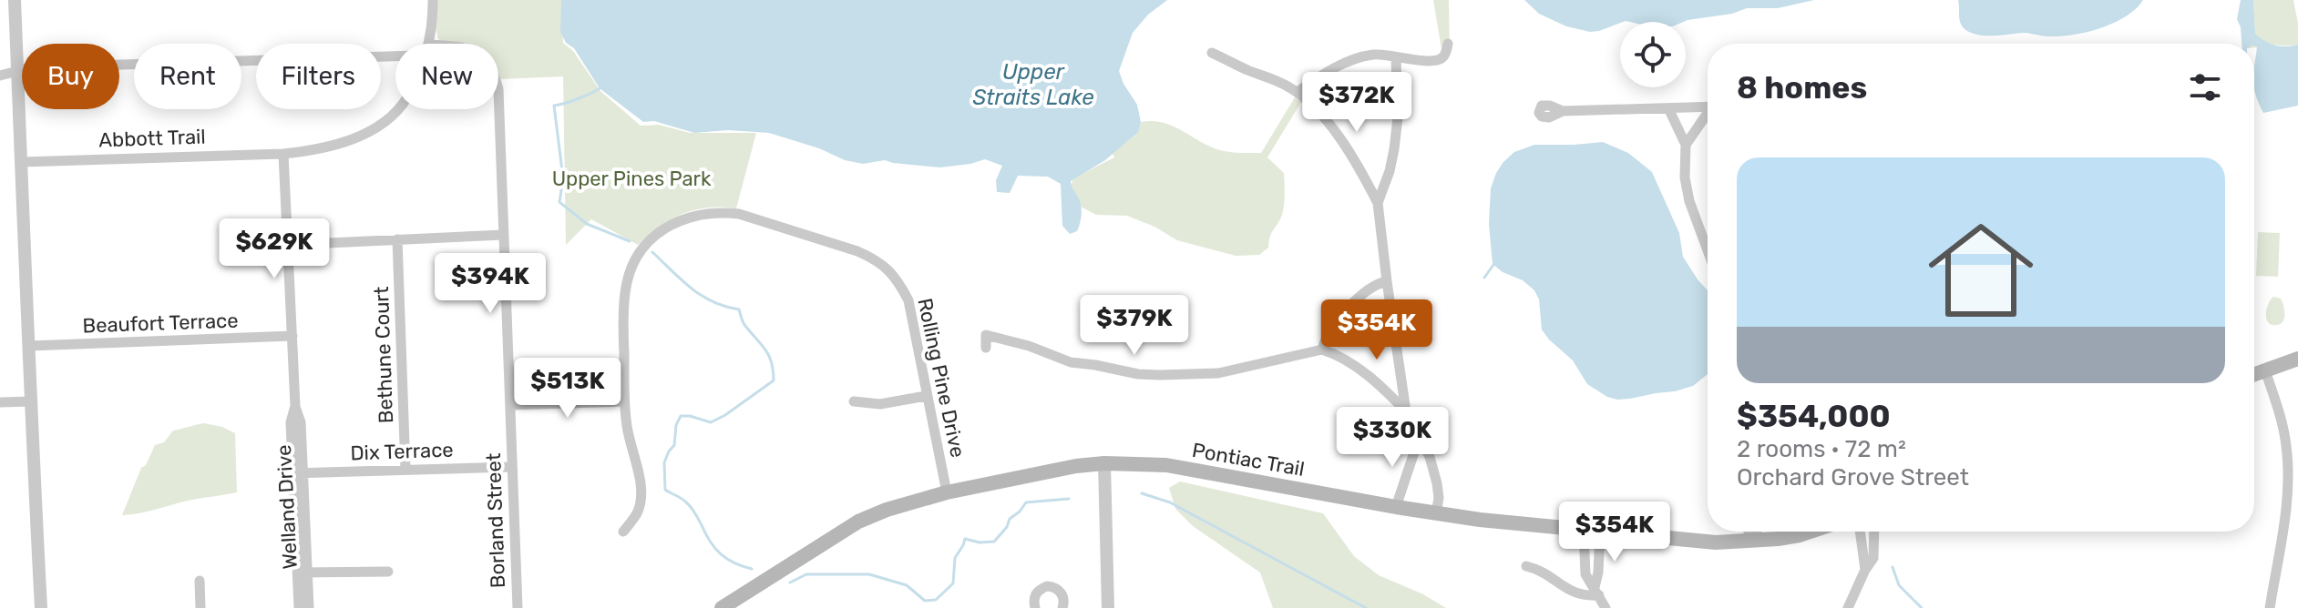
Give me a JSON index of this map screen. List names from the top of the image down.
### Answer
{
  "streets": {
    "main road": ["Pontiac Trail"],
    "street": [
      "Abbott Trail",
      "Beaufort Terrace",
      "Bethune Court",
      "Rolling Pine Drive",
      "Dix Terrace",
      "Welland Drive",
      "Borland Street"
    ]
  },
  "crossings": [
    ["Abbott Trail", "Welland Drive"],
    ["Beaufort Terrace", "Welland Drive"],
    ["Bethune Court", "Dix Terrace"],
    ["Rolling Pine Drive", "Pontiac Trail"],
    ["Dix Terrace", "Welland Drive"],
    ["Dix Terrace", "Borland Street"]
  ],
  "water": ["Upper Straits Lake"],
  "parks": ["Upper Pines Park"],
  "page": {
    "chip": [
      "Buy",
      "Rent",
      "Filters",
      "New"
    ],
    "heading": "8 homes",
    "price": [
      "$372K",
      "$629K",
      "$394K",
      "$379K",
      "$354K",
      "$513K",
      "$330K",
      "$354K"
    ],
    "list": [
      {
        "name": "$354,000",
        "note": "2 rooms · 72 m² · Orchard Grove Street"
      }
    ]
  }
}
